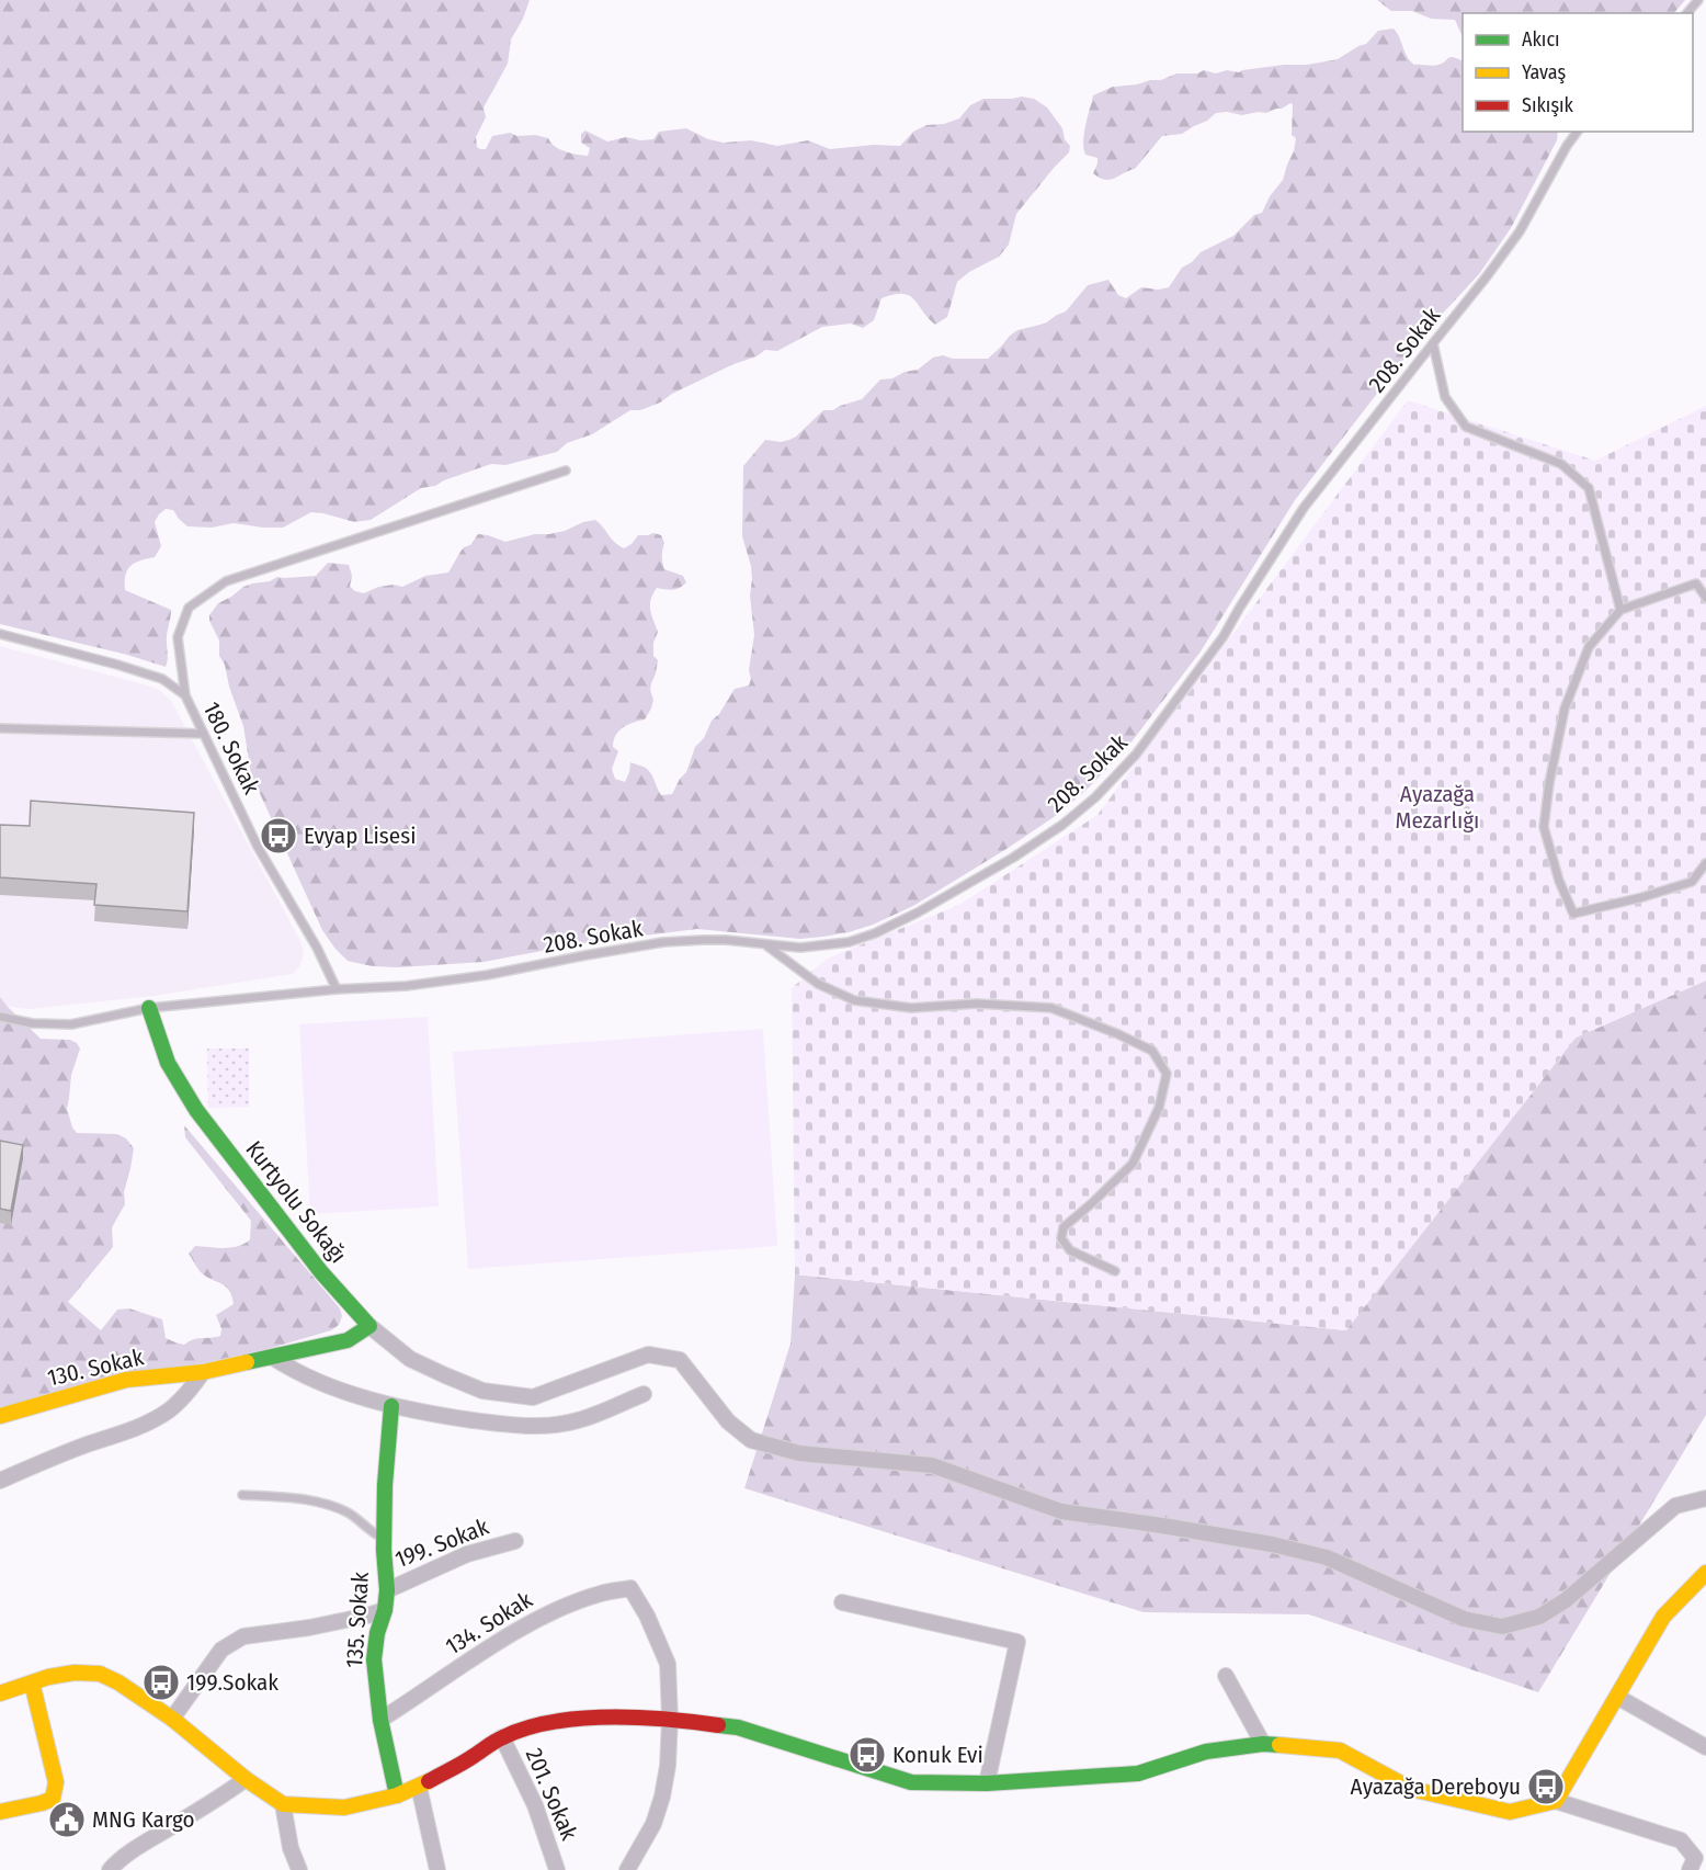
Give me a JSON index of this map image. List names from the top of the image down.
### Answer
{
  "streets": {
    "street": [
      "Kurtyolu Sokağı",
      "130. Sokak",
      "199. Sokak",
      "135. Sokak",
      "134. Sokak",
      "201. Sokak"
    ],
    "lane": ["208. Sokak", "180. Sokak"]
  },
  "crossings": [
    ["208. Sokak", "180. Sokak"],
    ["208. Sokak", "Kurtyolu Sokağı"],
    ["199. Sokak", "135. Sokak"],
    ["135. Sokak", "134. Sokak"]
  ],
  "parks": ["Ayazağa Mezarlığı"],
  "places": {
    "bus stop": [
      "Evyap Lisesi",
      "199.Sokak",
      "Konuk Evi",
      "Ayazağa Dereboyu"
    ],
    "public building": ["MNG Kargo"]
  },
  "legend": ["Akıcı", "Yavaş", "Sıkışık"]
}
